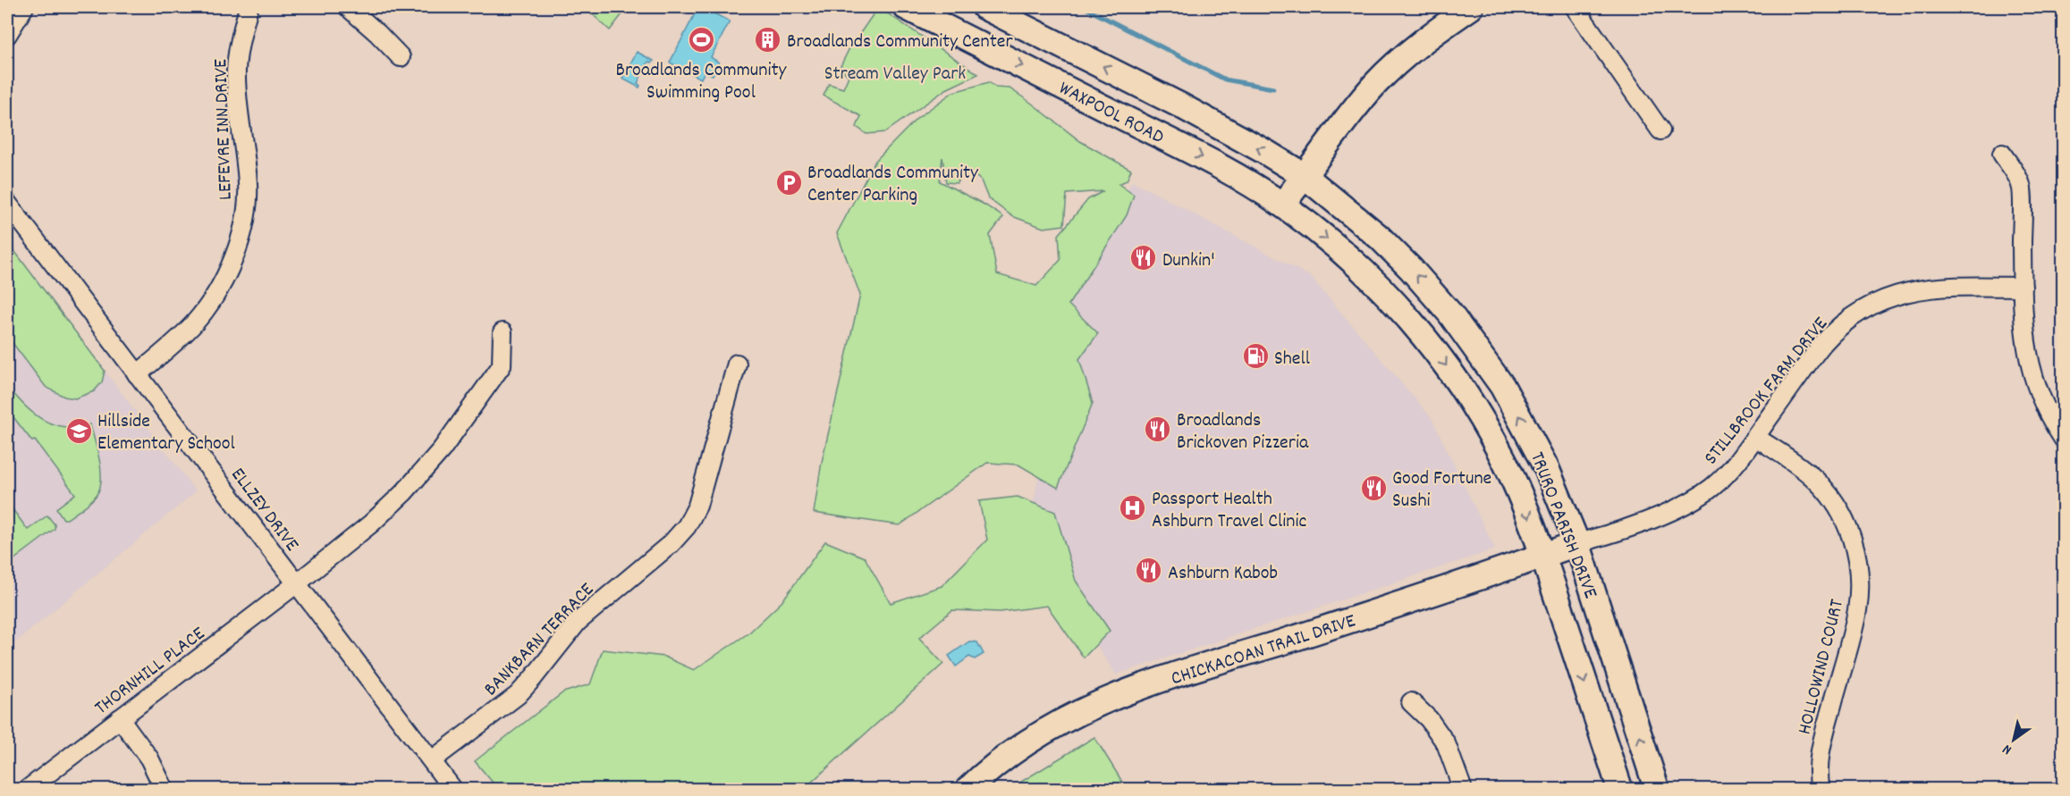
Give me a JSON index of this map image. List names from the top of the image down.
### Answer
{
  "streets": {
    "street": [
      "WAXPOOL ROAD",
      "LEFEVRE INN DRIVE",
      "STILLBROOK FARM DRIVE",
      "ELLZEY DRIVE",
      "TRURO PARISH DRIVE",
      "BANKBARN TERRACE",
      "CHICKACOAN TRAIL DRIVE",
      "HOLLOWIND COURT",
      "THORNHILL PLACE"
    ]
  },
  "crossings": [
    ["WAXPOOL ROAD", "TRURO PARISH DRIVE"],
    ["LEFEVRE INN DRIVE", "ELLZEY DRIVE"],
    ["STILLBROOK FARM DRIVE", "TRURO PARISH DRIVE"],
    ["STILLBROOK FARM DRIVE", "CHICKACOAN TRAIL DRIVE"],
    ["STILLBROOK FARM DRIVE", "HOLLOWIND COURT"],
    ["ELLZEY DRIVE", "BANKBARN TERRACE"],
    ["ELLZEY DRIVE", "THORNHILL PLACE"],
    ["TRURO PARISH DRIVE", "CHICKACOAN TRAIL DRIVE"]
  ],
  "parks": ["Stream Valley Park"],
  "places": {
    "sports": ["Broadlands Community Swimming Pool"],
    "building": ["Broadlands Community Center"],
    "parking": ["Broadlands Community Center Parking"],
    "restaurant": [
      "Dunkin'",
      "Broadlands Brickoven Pizzeria",
      "Good Fortune Sushi",
      "Ashburn Kabob"
    ],
    "fuel station": ["Shell"],
    "school or university": ["Hillside Elementary School"],
    "hospital": ["Passport Health Ashburn Travel Clinic"]
  },
  "north": "bottom left"
}
